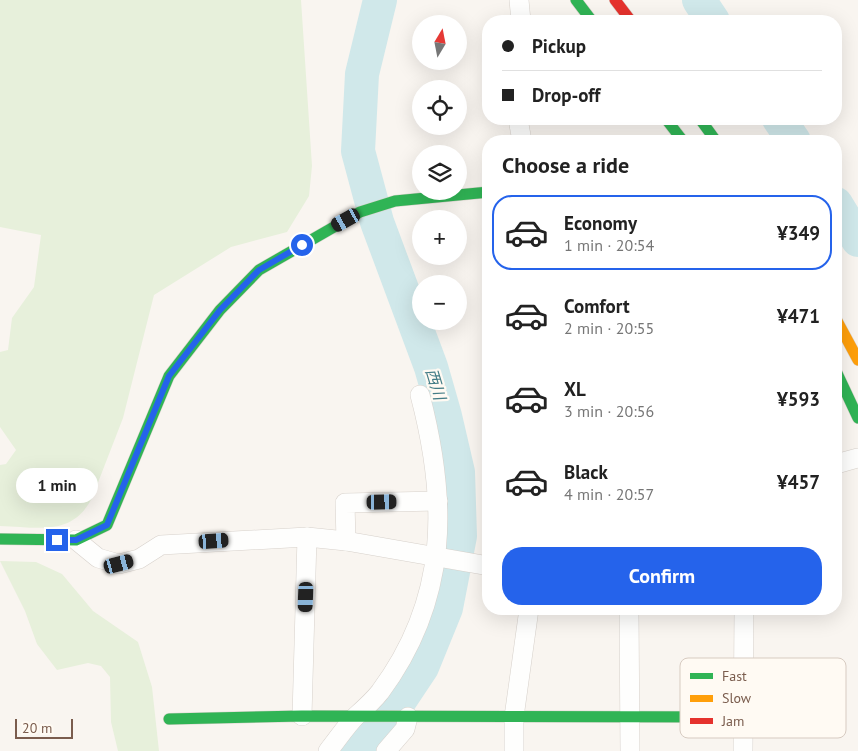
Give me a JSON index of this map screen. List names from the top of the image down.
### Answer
{
  "water": ["西川"],
  "legend": ["Fast", "Slow", "Jam"],
  "scale_bar": "20 m",
  "north": "top",
  "page": {
    "map_buttons": ["+", "−"],
    "banner": ["Pickup", "Drop-off"],
    "heading": "Choose a ride",
    "list": [
      {
        "name": "Economy",
        "note": "1 min · 20:54",
        "value": "¥349"
      },
      {
        "name": "Comfort",
        "note": "2 min · 20:55",
        "value": "¥471"
      },
      {
        "name": "XL",
        "note": "3 min · 20:56",
        "value": "¥593"
      },
      {
        "name": "Black",
        "note": "4 min · 20:57",
        "value": "¥457"
      }
    ],
    "bubble": "1 min",
    "buttons": "Confirm",
    "scale": "20 m"
  }
}
